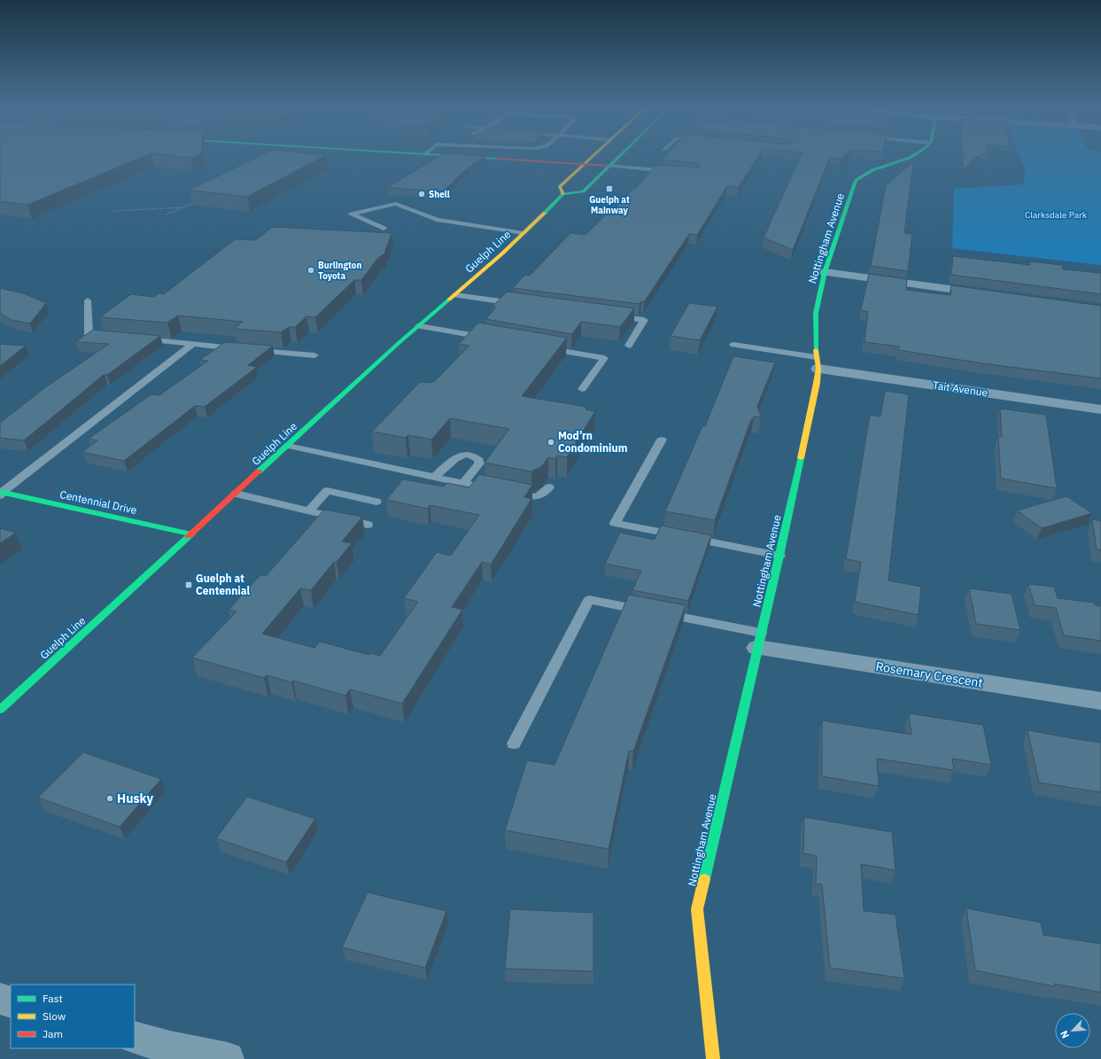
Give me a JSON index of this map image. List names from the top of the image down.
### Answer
{
  "streets": {
    "street": [
      "Nottingham Avenue",
      "Guelph Line",
      "Tait Avenue",
      "Centennial Drive",
      "Rosemary Crescent"
    ]
  },
  "crossings": [
    ["Nottingham Avenue", "Tait Avenue"],
    ["Nottingham Avenue", "Rosemary Crescent"],
    ["Guelph Line", "Centennial Drive"]
  ],
  "parks": ["Clarksdale Park"],
  "places": {
    "transit": ["Guelph at Mainway", "Guelph at Centennial"],
    "other": [
      "Shell",
      "Burlington Toyota",
      "Mod’rn Condominium",
      "Husky"
    ]
  },
  "legend": ["Fast", "Slow", "Jam"],
  "north": "bottom left"
}
